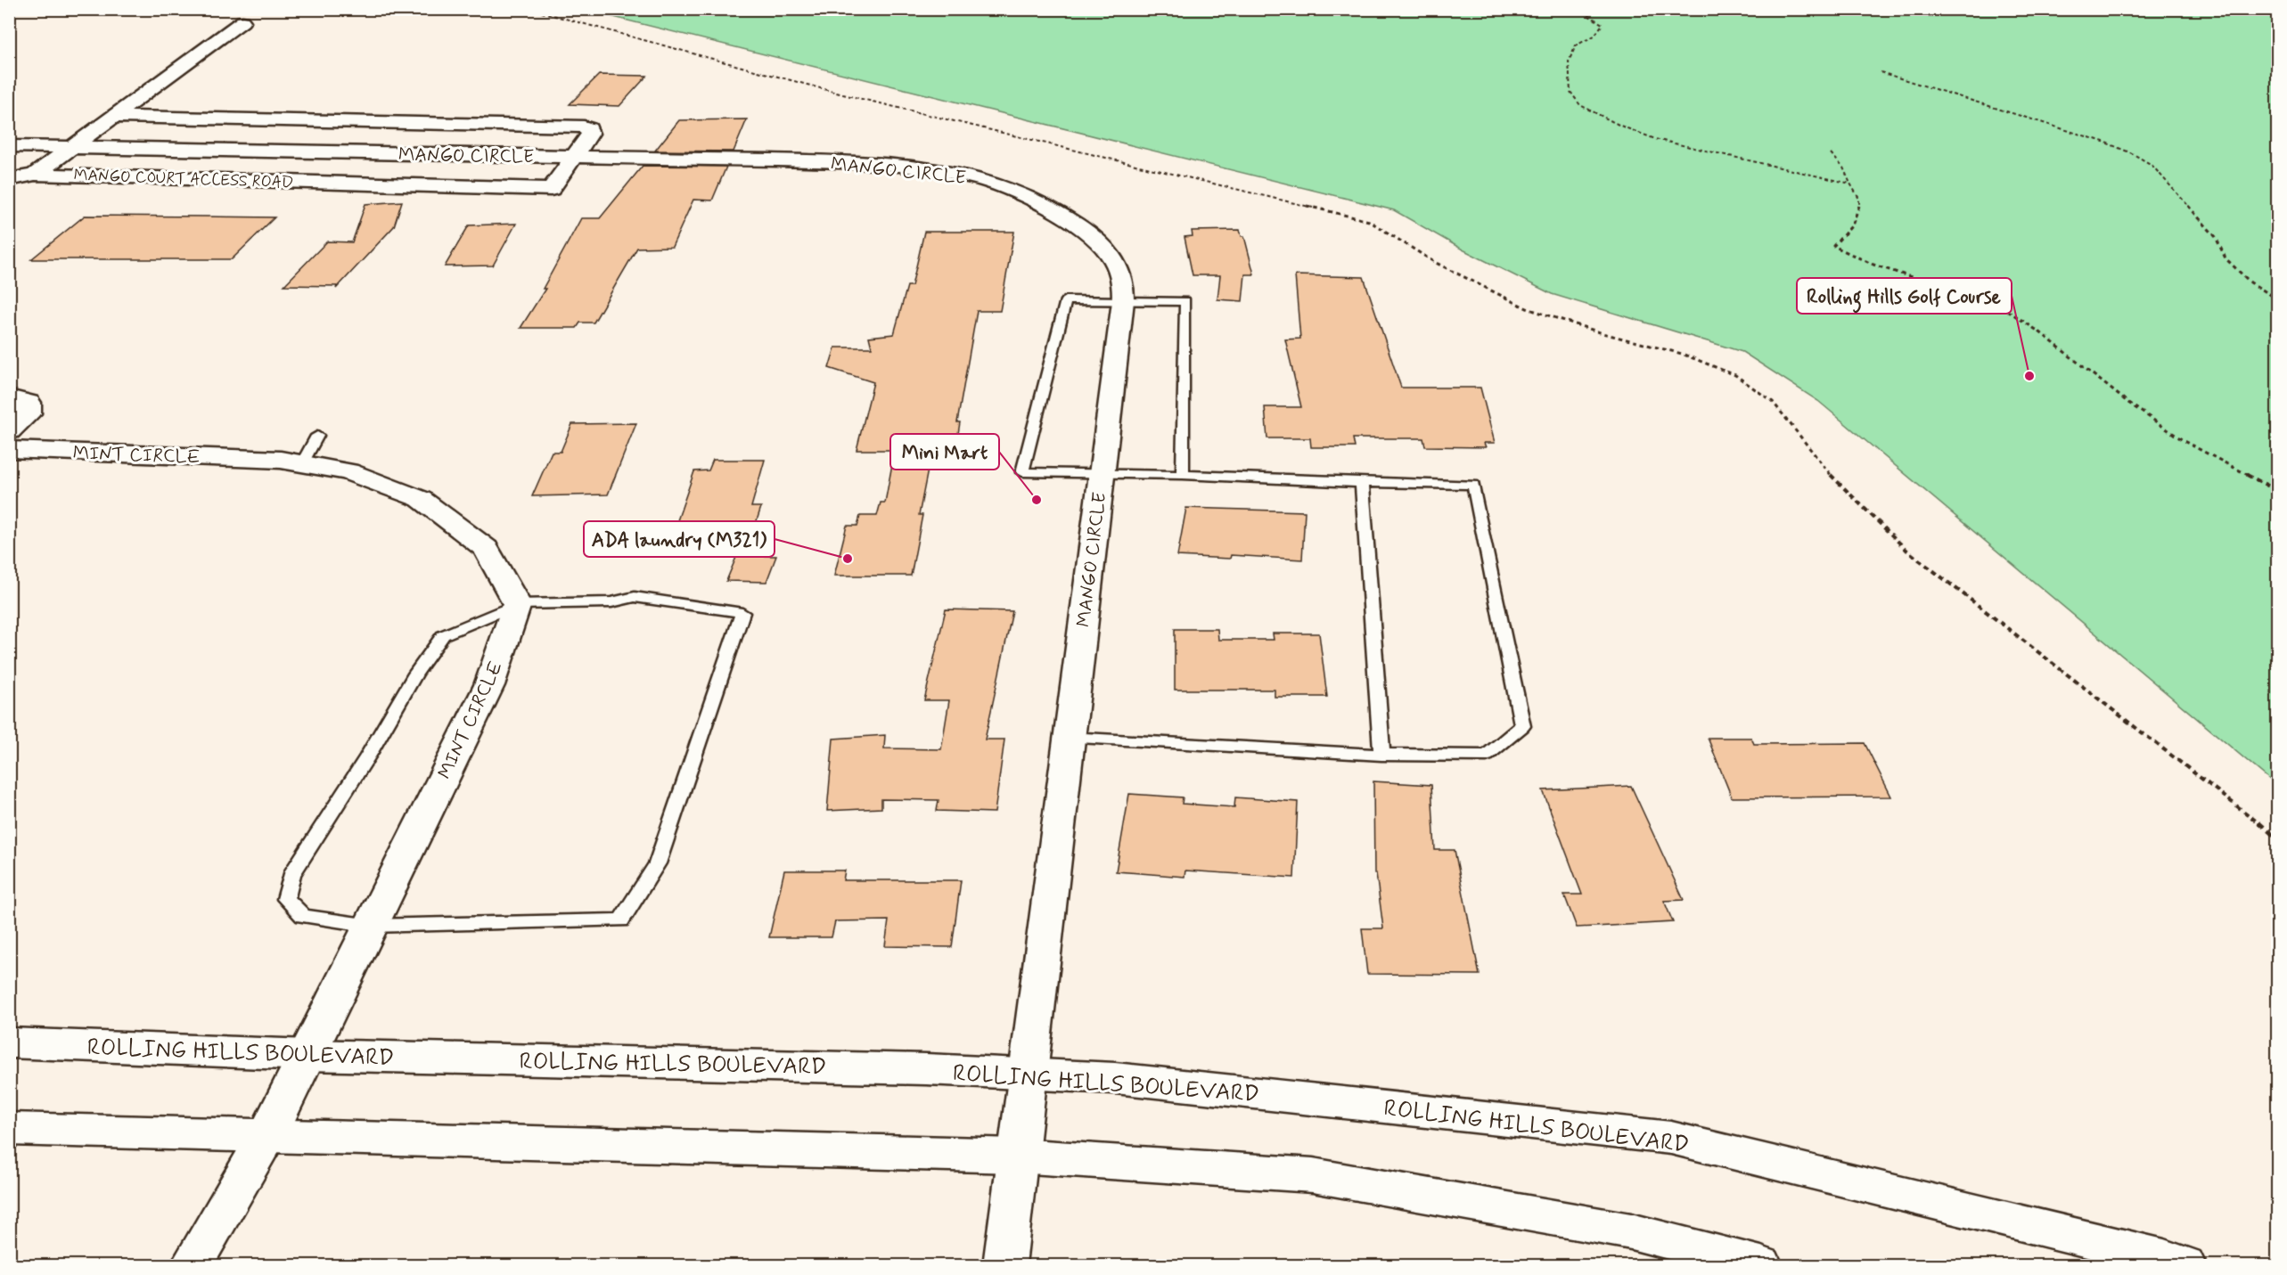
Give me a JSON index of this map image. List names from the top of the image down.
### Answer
{
  "streets": {
    "street": [
      "MANGO CIRCLE",
      "MANGO COURT ACCESS ROAD",
      "MINT CIRCLE",
      "ROLLING HILLS BOULEVARD"
    ]
  },
  "crossings": [
    ["MANGO CIRCLE", "MANGO COURT ACCESS ROAD"],
    ["MANGO CIRCLE", "ROLLING HILLS BOULEVARD"],
    ["MINT CIRCLE", "ROLLING HILLS BOULEVARD"]
  ],
  "places": ["Rolling Hills Golf Course", "Mini Mart", "ADA laundry (M321)"]
}
